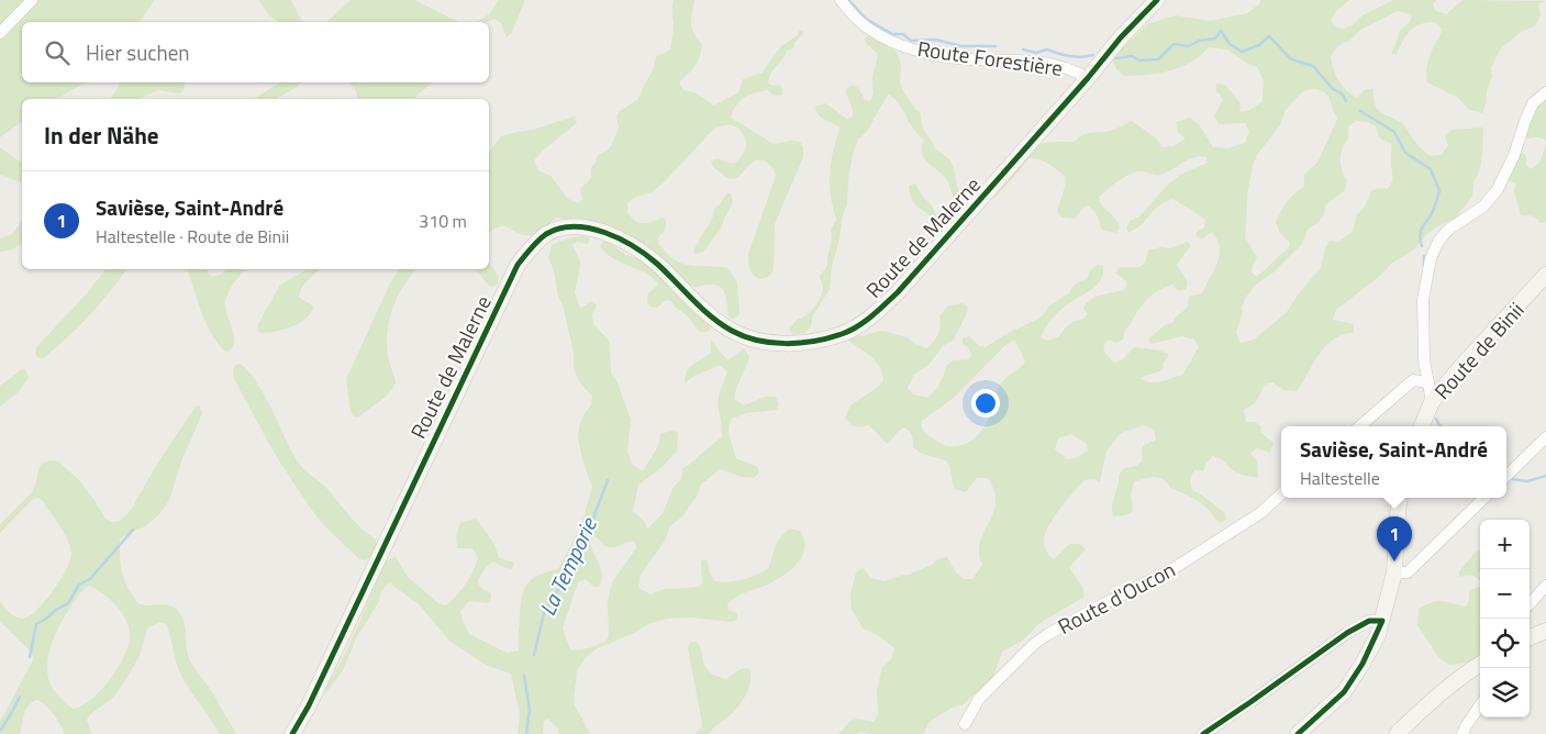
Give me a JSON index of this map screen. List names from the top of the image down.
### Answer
{
  "streets": {
    "street": [
      "Route Forestière",
      "Route de Malerne",
      "Route de Binii",
      "Route d'Oucon"
    ]
  },
  "crossings": [
    ["Route Forestière", "Route de Malerne"]
  ],
  "water": ["La Temporie"],
  "page": {
    "search": "Hier suchen",
    "heading": "In der Nähe",
    "list": [
      {
        "mark": "1",
        "name": "Savièse, Saint-André",
        "note": "Haltestelle · Route de Binii",
        "value": "310 m"
      }
    ],
    "popup": ["Savièse, Saint-André", "Haltestelle"],
    "pins": "1",
    "map_buttons": ["+", "−"]
  }
}
